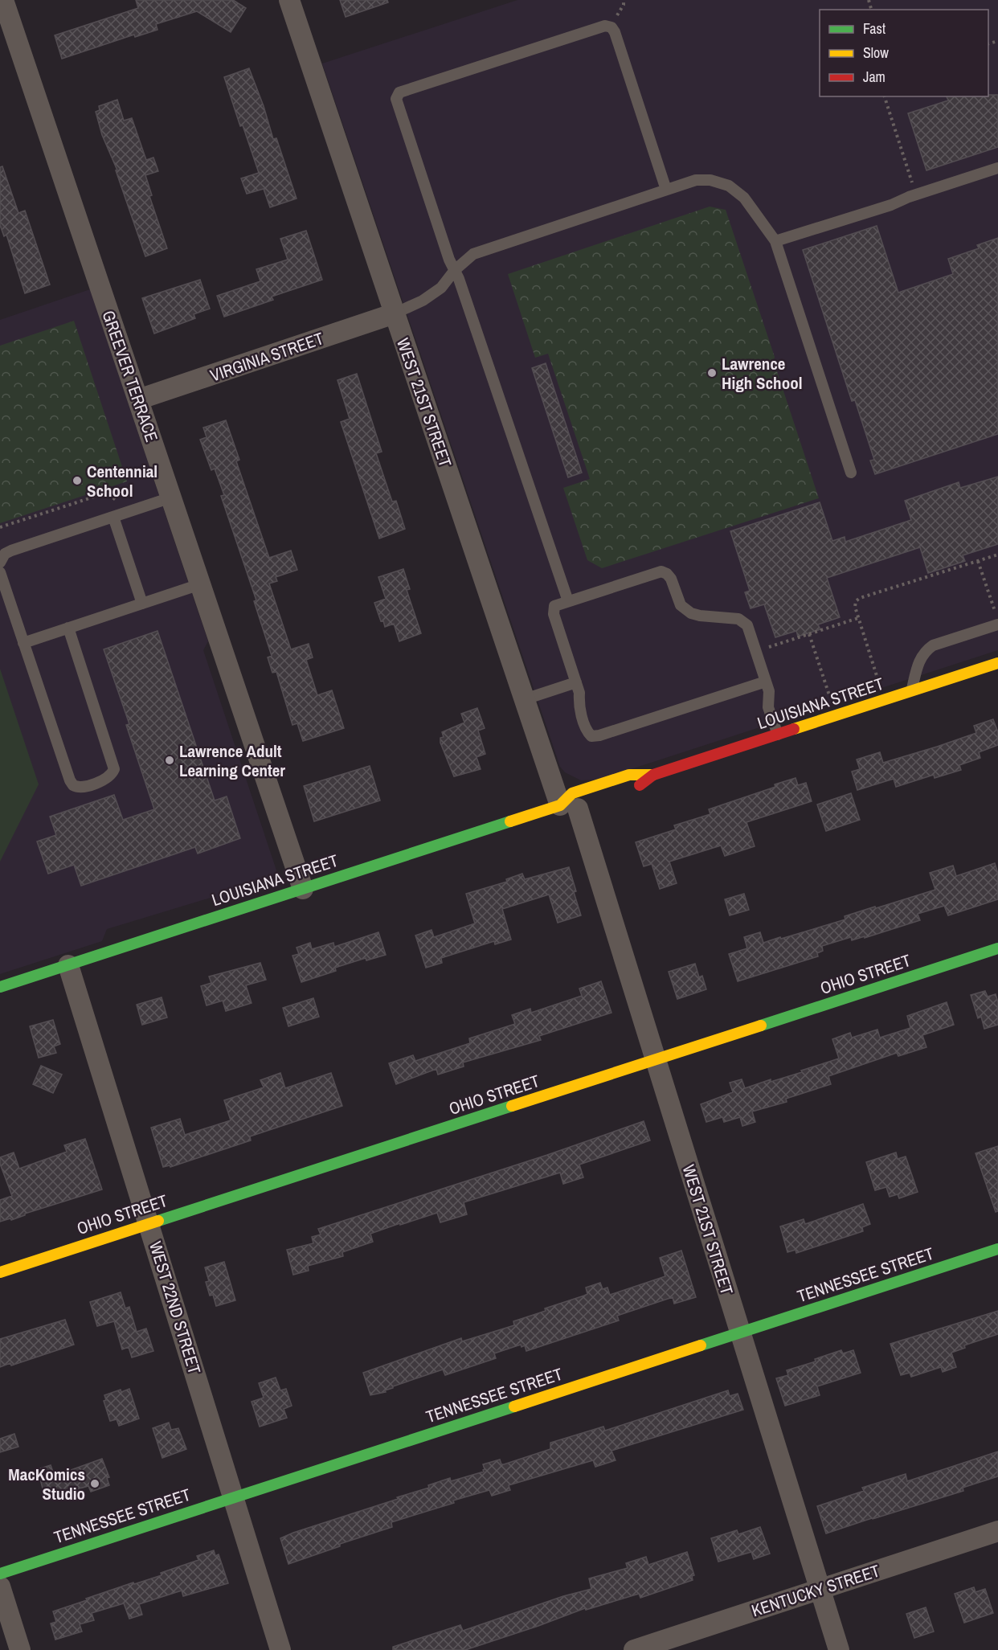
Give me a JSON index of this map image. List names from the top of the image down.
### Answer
{
  "streets": {
    "street": [
      "VIRGINIA STREET",
      "GREEVER TERRACE",
      "WEST 21ST STREET",
      "LOUISIANA STREET",
      "OHIO STREET",
      "TENNESSEE STREET",
      "WEST 22ND STREET",
      "KENTUCKY STREET"
    ]
  },
  "crossings": [
    ["VIRGINIA STREET", "GREEVER TERRACE"],
    ["VIRGINIA STREET", "WEST 21ST STREET"],
    ["GREEVER TERRACE", "LOUISIANA STREET"],
    ["WEST 21ST STREET", "LOUISIANA STREET"],
    ["WEST 21ST STREET", "OHIO STREET"],
    ["WEST 21ST STREET", "TENNESSEE STREET"],
    ["WEST 21ST STREET", "KENTUCKY STREET"],
    ["LOUISIANA STREET", "WEST 22ND STREET"],
    ["OHIO STREET", "WEST 22ND STREET"],
    ["TENNESSEE STREET", "WEST 22ND STREET"]
  ],
  "places": [
    "Lawrence High School",
    "Centennial School",
    "Lawrence Adult Learning Center",
    "MacKomics Studio"
  ],
  "legend": ["Fast", "Slow", "Jam"]
}
